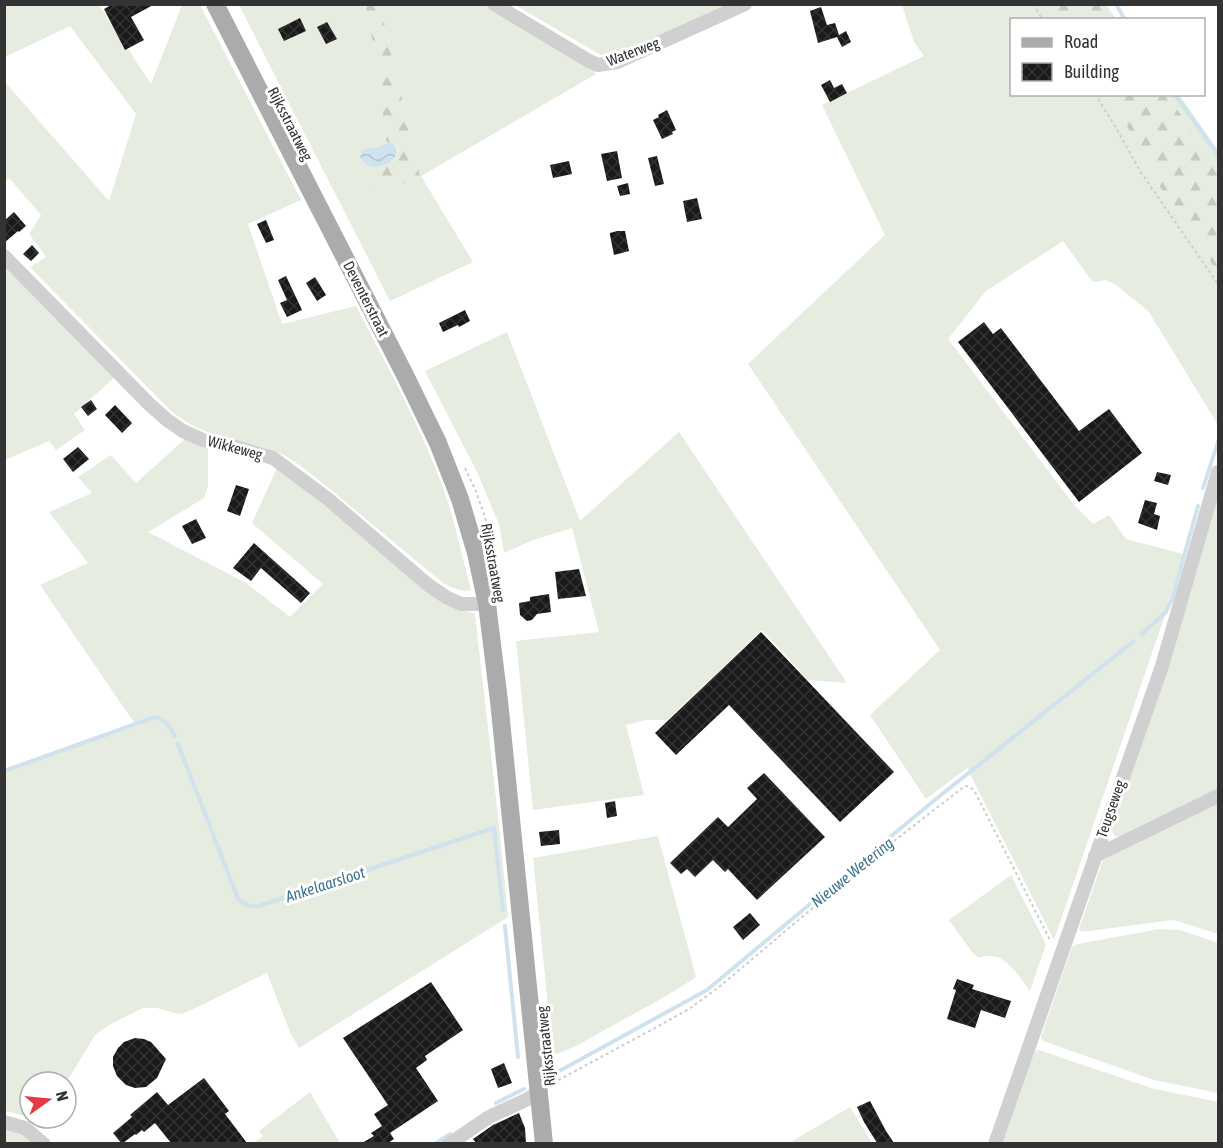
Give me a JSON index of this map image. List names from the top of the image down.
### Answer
{
  "streets": {
    "main road": ["Rijksstraatweg", "Deventerstraat"],
    "street": ["Waterweg", "Wikkeweg", "Teugseweg"]
  },
  "crossings": [
    ["Rijksstraatweg", "Deventerstraat"],
    ["Rijksstraatweg", "Wikkeweg"],
    ["Deventerstraat", "Wikkeweg"]
  ],
  "water": ["Nieuwe Wetering", "Ankelaarsloot"],
  "legend": ["Road", "Building"],
  "north": "right"
}
